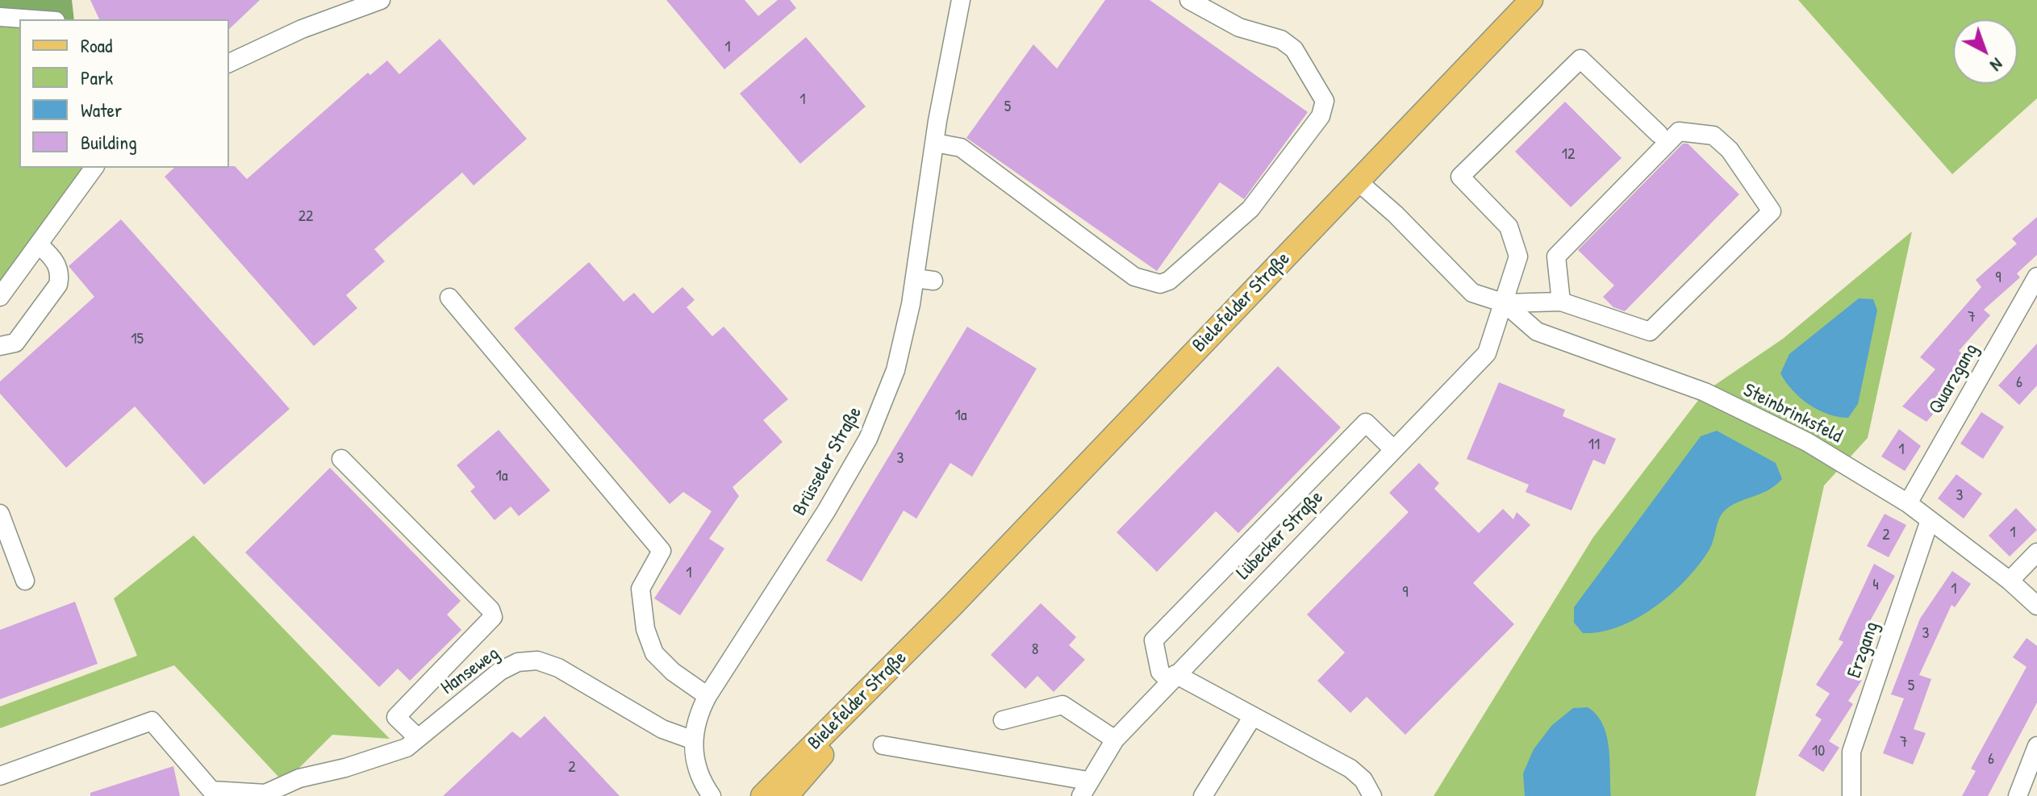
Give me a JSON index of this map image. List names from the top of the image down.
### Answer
{
  "streets": {
    "main road": ["Bielefelder Straße"],
    "street": [
      "Quarzgang",
      "Steinbrinksfeld",
      "Brüsseler Straße",
      "Lübecker Straße",
      "Erzgang",
      "Hanseweg"
    ]
  },
  "crossings": [
    ["Quarzgang", "Steinbrinksfeld"],
    ["Steinbrinksfeld", "Lübecker Straße"],
    ["Steinbrinksfeld", "Erzgang"],
    ["Brüsseler Straße", "Hanseweg"]
  ],
  "house_numbers": [
    "1",
    "1",
    "5",
    "12",
    "22",
    "9",
    "7",
    "15",
    "6",
    "1a",
    "11",
    "1",
    "3",
    "1a",
    "3",
    "1",
    "2",
    "1",
    "4",
    "1",
    "9",
    "3",
    "8",
    "5",
    "7",
    "10",
    "6",
    "2"
  ],
  "legend": [
    "Road",
    "Park",
    "Water",
    "Building"
  ],
  "north": "bottom right"
}
